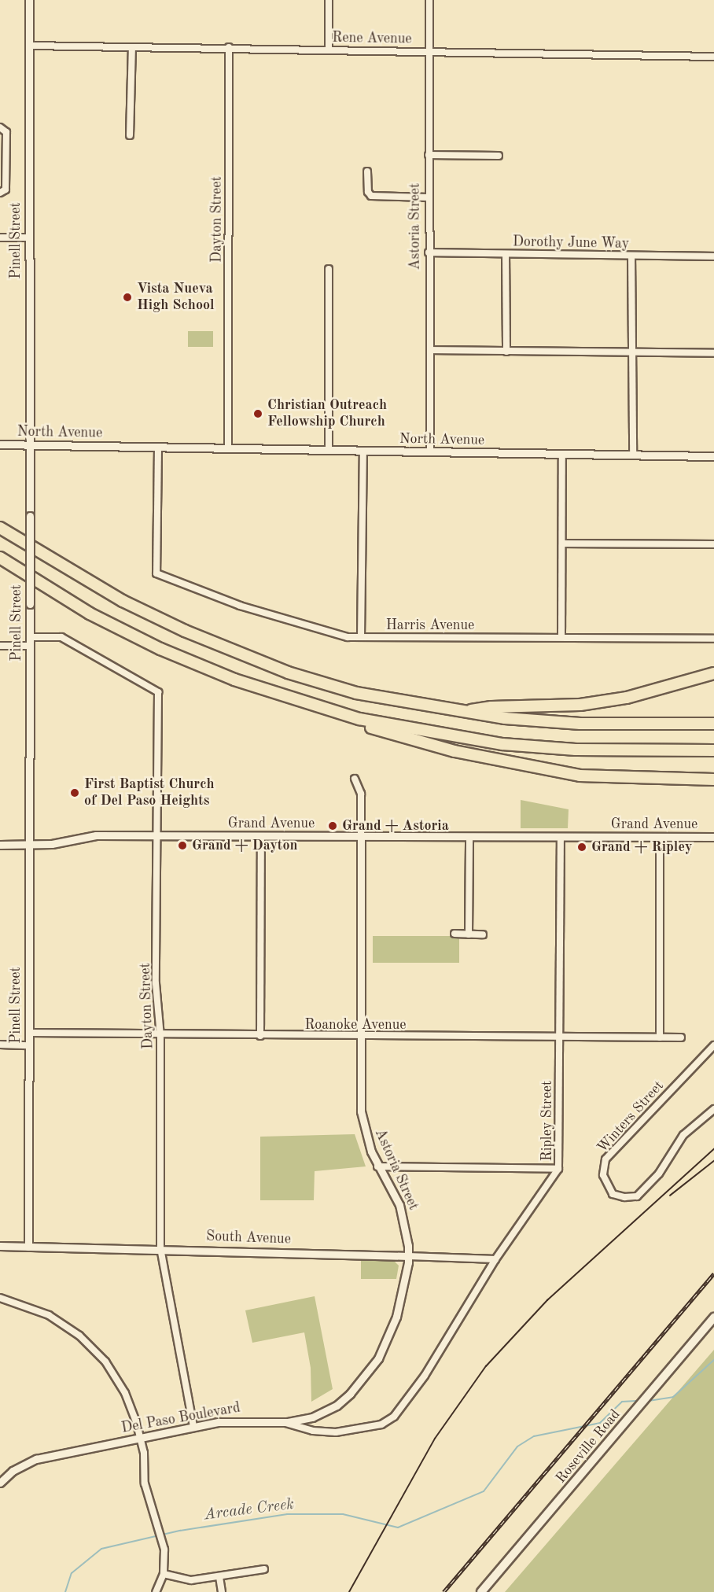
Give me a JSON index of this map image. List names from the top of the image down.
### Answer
{
  "streets": {
    "main road": ["Roseville Road"],
    "street": [
      "Rene Avenue",
      "Dayton Street",
      "Astoria Street",
      "Pinell Street",
      "Dorothy June Way",
      "North Avenue",
      "Harris Avenue",
      "Grand Avenue",
      "Roanoke Avenue",
      "Winters Street",
      "Ripley Street",
      "South Avenue",
      "Del Paso Boulevard"
    ]
  },
  "crossings": [
    ["Rene Avenue", "Dayton Street"],
    ["Rene Avenue", "Astoria Street"],
    ["Rene Avenue", "Pinell Street"],
    ["Dayton Street", "Pinell Street"],
    ["Dayton Street", "North Avenue"],
    ["Dayton Street", "Grand Avenue"],
    ["Dayton Street", "Roanoke Avenue"],
    ["Dayton Street", "South Avenue"],
    ["Dayton Street", "Del Paso Boulevard"],
    ["Astoria Street", "Dorothy June Way"],
    ["Astoria Street", "North Avenue"],
    ["Astoria Street", "Grand Avenue"],
    ["Astoria Street", "Roanoke Avenue"],
    ["Astoria Street", "South Avenue"],
    ["Astoria Street", "Del Paso Boulevard"],
    ["Pinell Street", "North Avenue"],
    ["Pinell Street", "Grand Avenue"],
    ["Pinell Street", "Roanoke Avenue"],
    ["Pinell Street", "South Avenue"],
    ["North Avenue", "Harris Avenue"],
    ["Grand Avenue", "Ripley Street"],
    ["Roanoke Avenue", "Ripley Street"],
    ["Ripley Street", "South Avenue"],
    ["Ripley Street", "Del Paso Boulevard"]
  ],
  "water": ["Arcade Creek"],
  "places": [
    "Vista Nueva High School",
    "Christian Outreach Fellowship Church",
    "First Baptist Church of Del Paso Heights",
    "Grand + Astoria",
    "Grand + Dayton",
    "Grand + Ripley"
  ]
}
